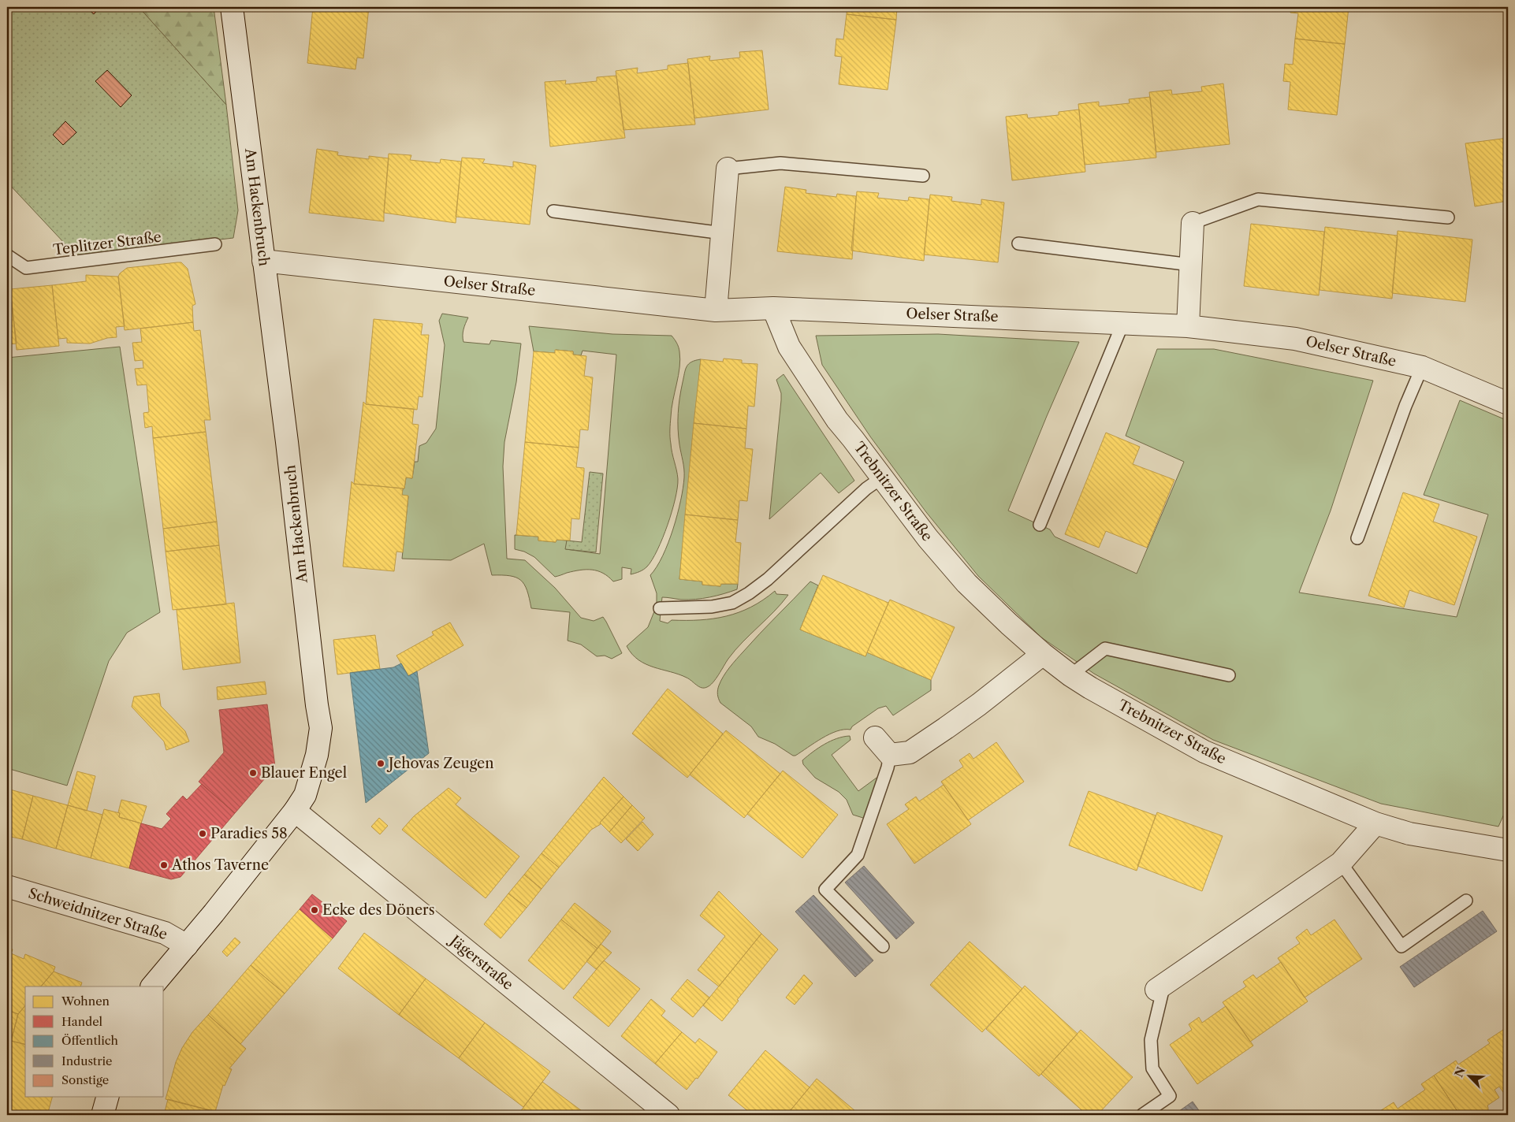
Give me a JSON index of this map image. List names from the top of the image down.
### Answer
{
  "streets": {
    "street": [
      "Am Hackenbruch",
      "Oelser Straße",
      "Trebnitzer Straße",
      "Schweidnitzer Straße",
      "Jägerstraße"
    ],
    "lane": ["Teplitzer Straße"]
  },
  "crossings": [
    ["Am Hackenbruch", "Oelser Straße"],
    ["Am Hackenbruch", "Schweidnitzer Straße"],
    ["Am Hackenbruch", "Jägerstraße"],
    ["Oelser Straße", "Trebnitzer Straße"]
  ],
  "places": [
    "Jehovas Zeugen",
    "Blauer Engel",
    "Paradies 58",
    "Athos Taverne",
    "Ecke des Döners"
  ],
  "legend": [
    "Wohnen",
    "Handel",
    "Öffentlich",
    "Industrie",
    "Sonstige"
  ],
  "north": "top left"
}
